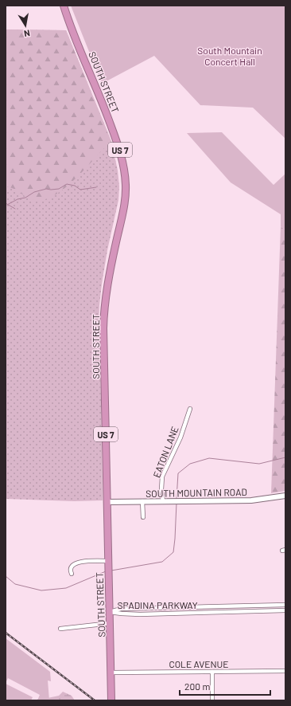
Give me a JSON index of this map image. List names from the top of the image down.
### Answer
{
  "streets": {
    "highway": ["SOUTH STREET", "US 7"],
    "street": [
      "EATON LANE",
      "SOUTH MOUNTAIN ROAD",
      "SPADINA PARKWAY",
      "COLE AVENUE"
    ]
  },
  "crossings": [
    ["SOUTH STREET", "SOUTH MOUNTAIN ROAD"],
    ["SOUTH STREET", "SPADINA PARKWAY"],
    ["SOUTH STREET", "COLE AVENUE"],
    ["EATON LANE", "SOUTH MOUNTAIN ROAD"]
  ],
  "parks": ["South Mountain Concert Hall"],
  "scale_bar": "200 m",
  "north": "bottom"
}
